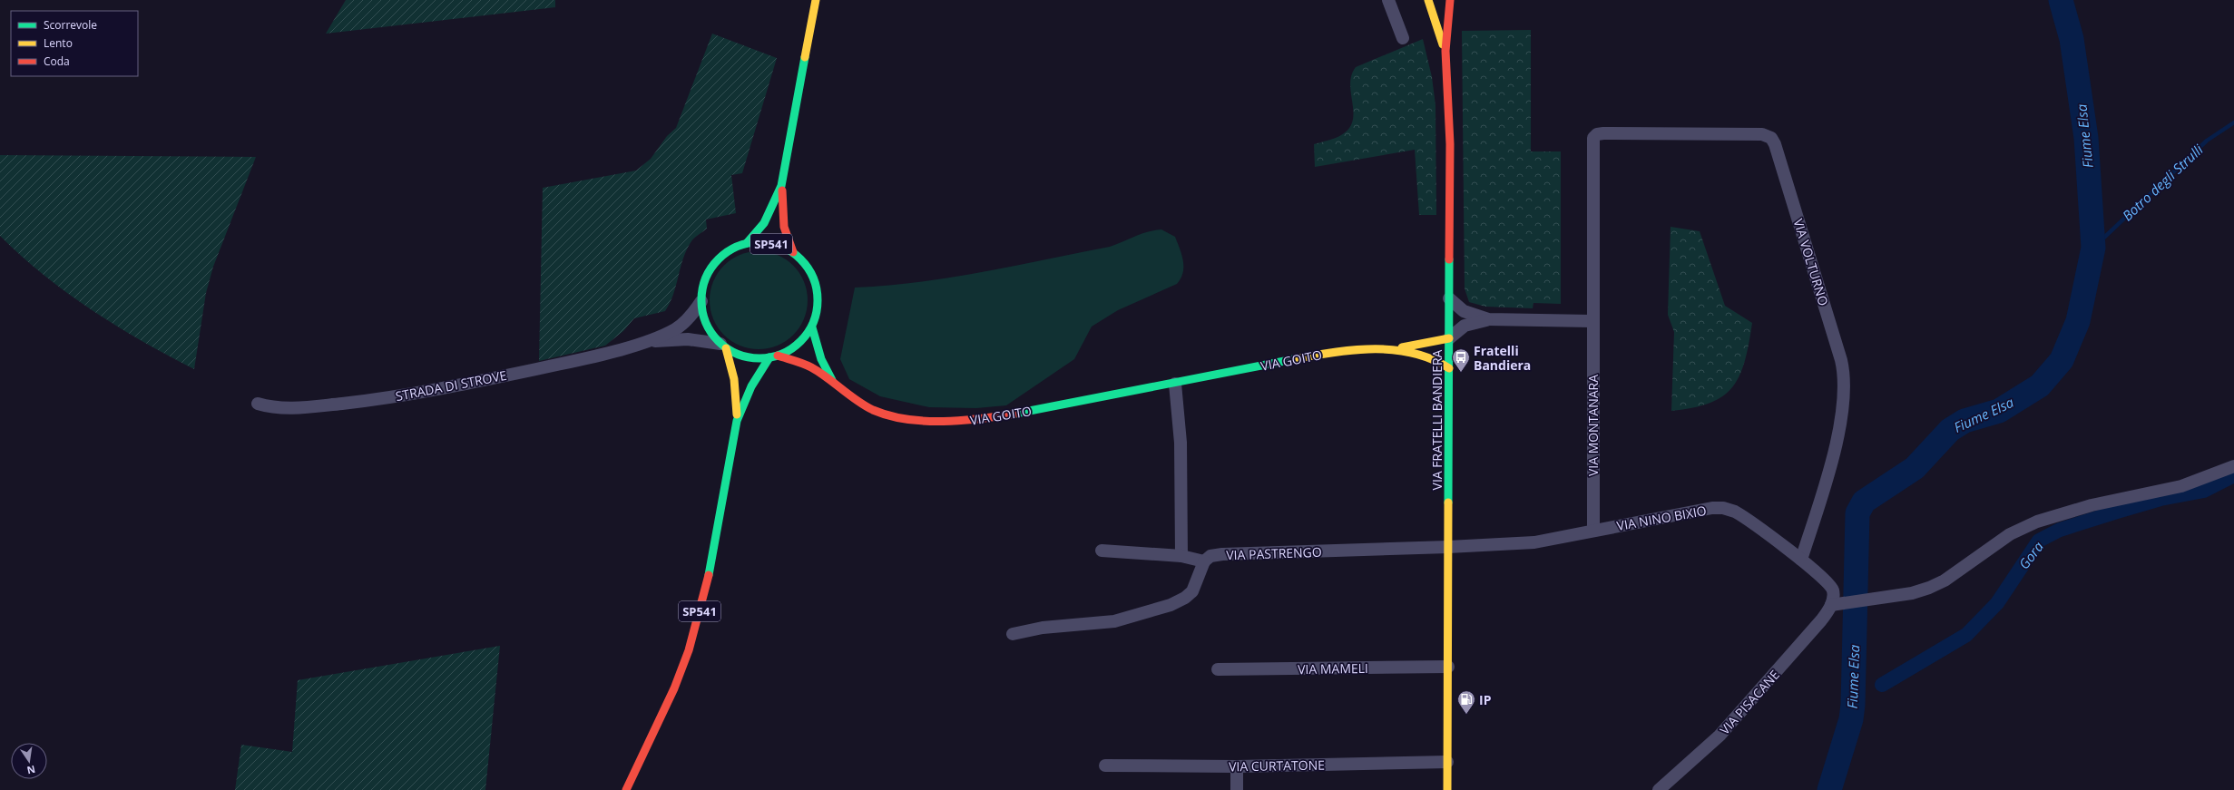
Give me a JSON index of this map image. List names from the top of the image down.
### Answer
{
  "streets": {
    "main road": ["SP541", "VIA GOITO", "VIA FRATELLI BANDIERA"],
    "street": [
      "VIA VOLTURNO",
      "STRADA DI STROVE",
      "VIA MONTANARA",
      "VIA NINO BIXIO",
      "VIA PASTRENGO",
      "VIA MAMELI",
      "VIA PISACANE",
      "VIA CURTATONE"
    ]
  },
  "crossings": [
    ["SP541", "VIA GOITO"],
    ["SP541", "STRADA DI STROVE"],
    ["VIA VOLTURNO", "VIA MONTANARA"],
    ["VIA VOLTURNO", "VIA NINO BIXIO"],
    ["VIA GOITO", "STRADA DI STROVE"],
    ["VIA GOITO", "VIA FRATELLI BANDIERA"],
    ["VIA FRATELLI BANDIERA", "VIA NINO BIXIO"],
    ["VIA FRATELLI BANDIERA", "VIA PASTRENGO"],
    ["VIA FRATELLI BANDIERA", "VIA MAMELI"],
    ["VIA FRATELLI BANDIERA", "VIA CURTATONE"],
    ["VIA MONTANARA", "VIA NINO BIXIO"],
    ["VIA NINO BIXIO", "VIA PASTRENGO"],
    ["VIA NINO BIXIO", "VIA PISACANE"]
  ],
  "water": ["Fiume Elsa", "Botro degli Strulli", "Gora"],
  "places": {
    "bus stop": ["Fratelli Bandiera"],
    "fuel station": ["IP"]
  },
  "legend": ["Scorrevole", "Lento", "Coda"],
  "north": "bottom"
}
